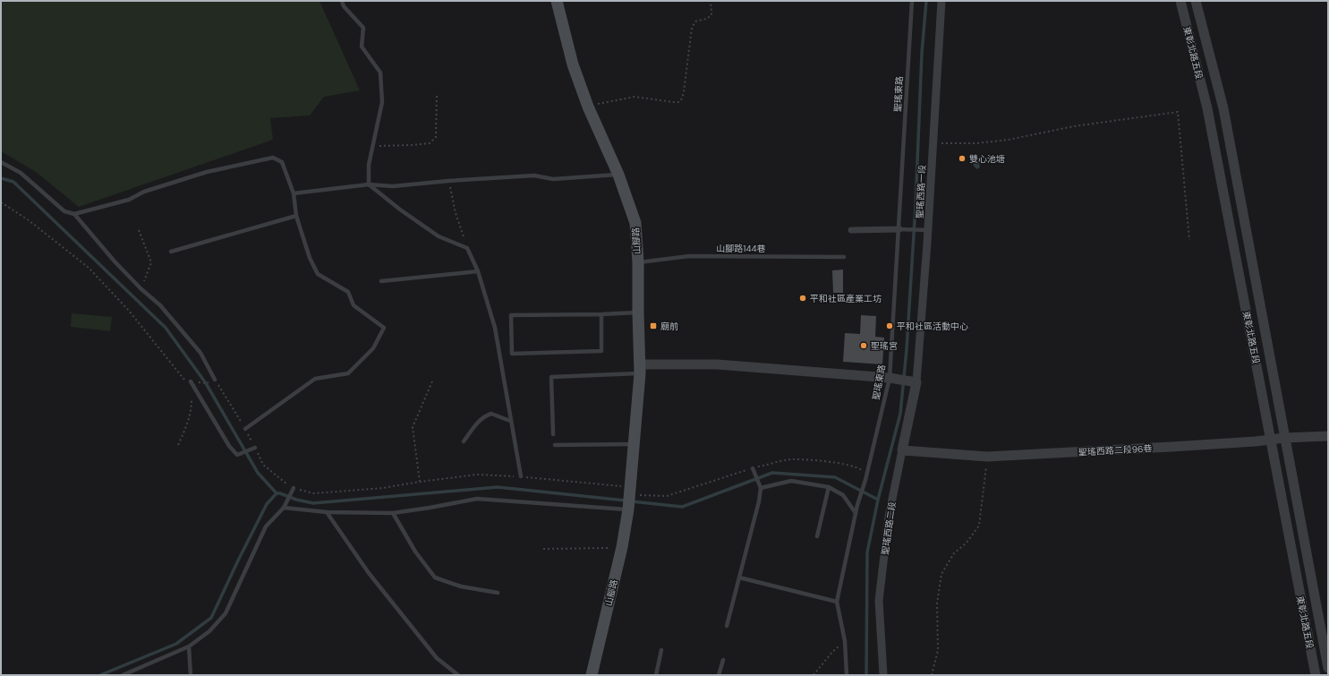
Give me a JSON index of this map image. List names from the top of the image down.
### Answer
{
  "streets": {
    "main road": ["山腳路"],
    "street": [
      "東彰北路五段",
      "聖瑤西路一段",
      "聖瑤西路二段96巷",
      "聖瑤西路二段"
    ],
    "lane": ["聖瑤東路", "山腳路144巷"]
  },
  "crossings": [
    ["東彰北路五段", "聖瑤西路二段96巷"],
    ["聖瑤西路一段", "聖瑤西路二段"],
    ["山腳路", "山腳路144巷"],
    ["聖瑤西路二段96巷", "聖瑤西路二段"]
  ],
  "places": {
    "other": [
      "雙心池塘",
      "平和社區產業工坊",
      "平和社區活動中心",
      "聖瑤宮"
    ],
    "transit": ["廟前"]
  }
}
